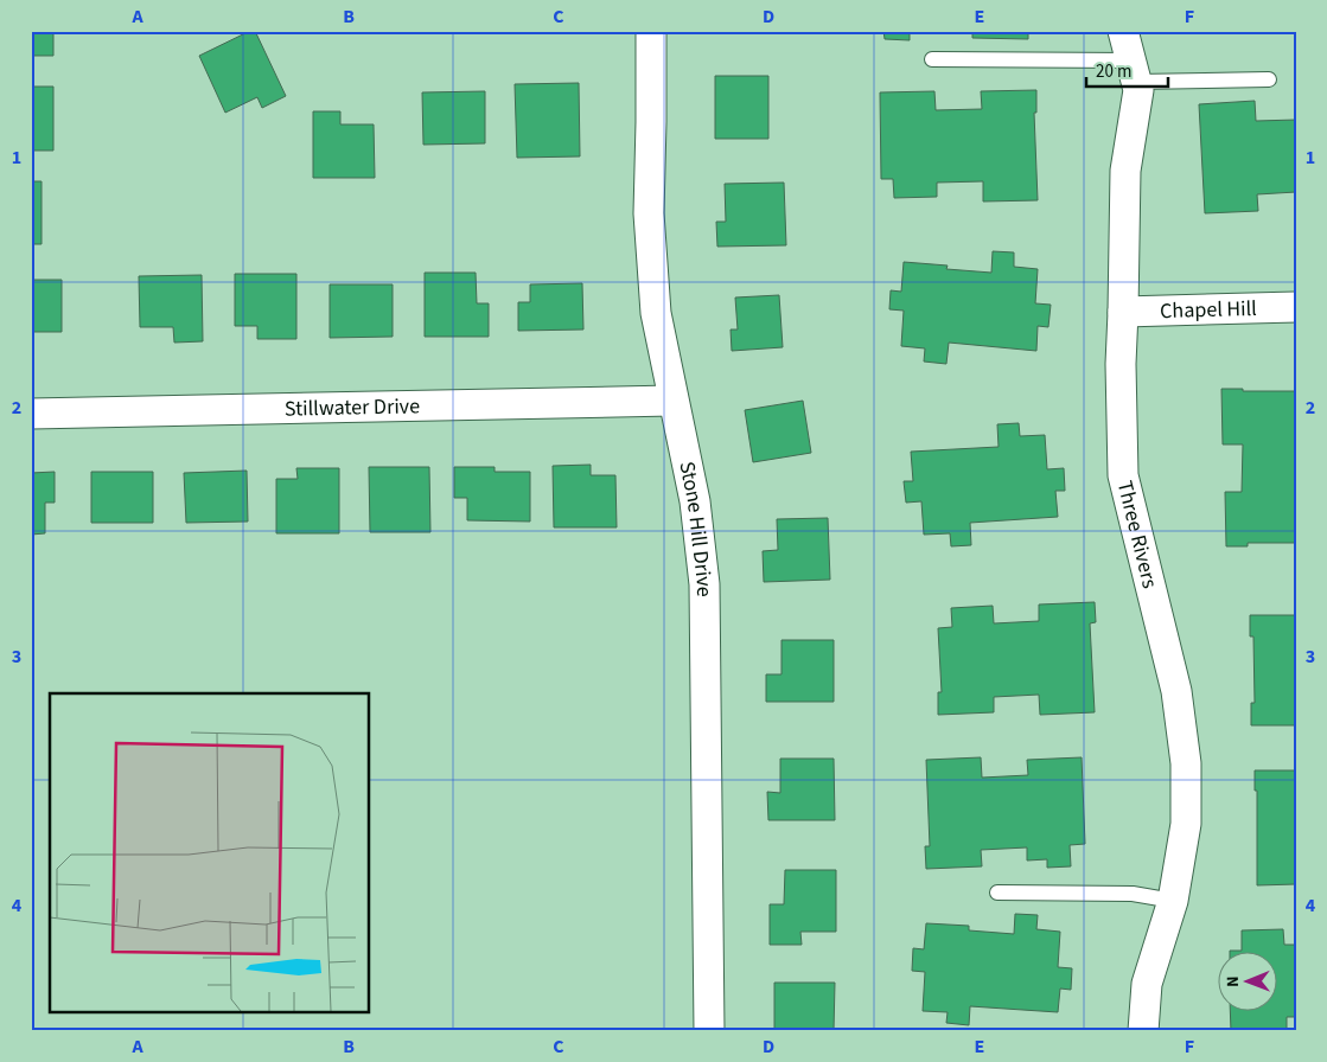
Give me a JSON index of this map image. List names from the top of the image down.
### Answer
{
  "streets": {
    "street": [
      "Chapel Hill",
      "Stillwater Drive",
      "Stone Hill Drive",
      "Three Rivers"
    ]
  },
  "crossings": [
    ["Chapel Hill", "Three Rivers"],
    ["Stillwater Drive", "Stone Hill Drive"]
  ],
  "scale_bar": "20 m",
  "north": "left",
  "grid": {
    "columns": [
      "A",
      "B",
      "C",
      "D",
      "E",
      "F"
    ],
    "rows": [
      "1",
      "2",
      "3",
      "4"
    ]
  }
}
